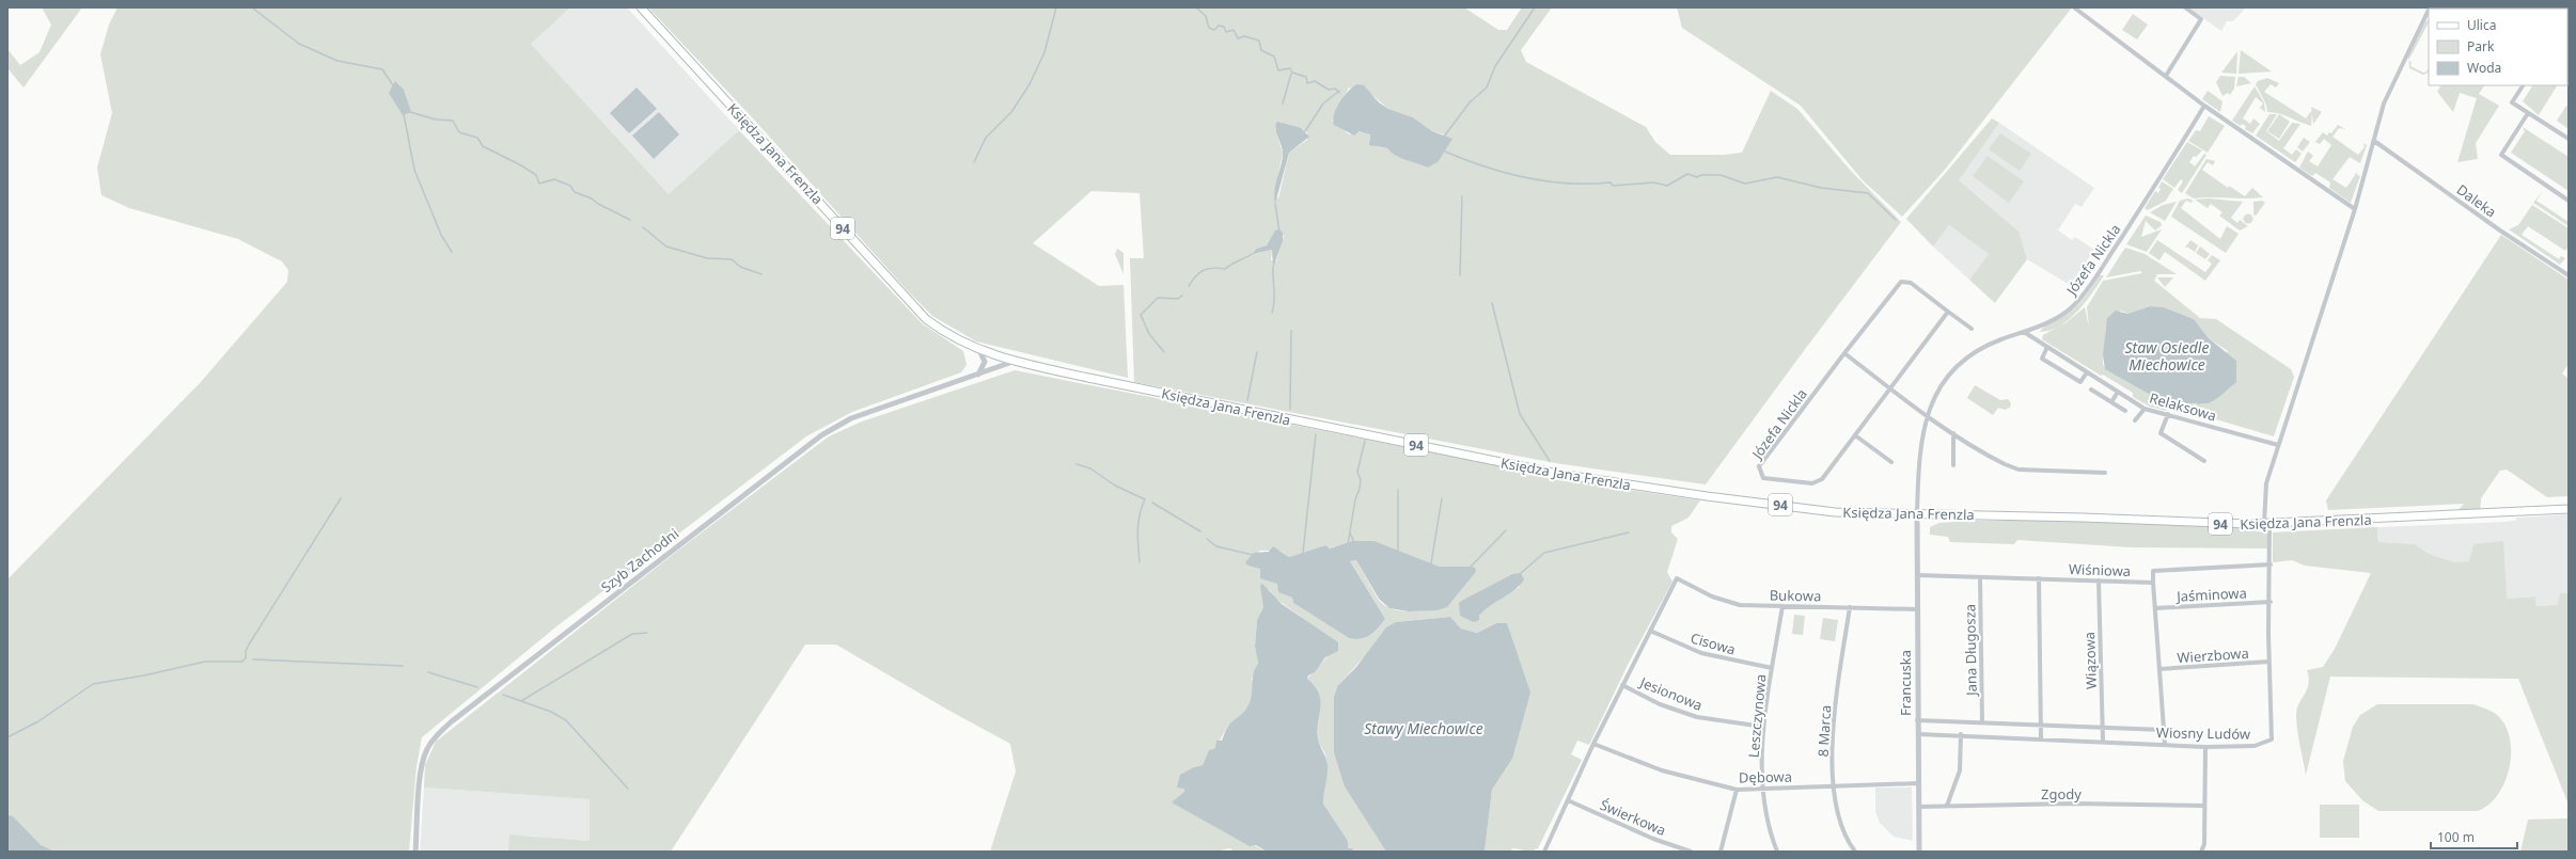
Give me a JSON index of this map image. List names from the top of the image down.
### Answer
{
  "streets": {
    "main road": ["Księdza Jana Frenzla", "94"],
    "street": [
      "Daleka",
      "Józefa Nickla",
      "Relaksowa",
      "Szyb Zachodni",
      "Wiśniowa",
      "Jaśminowa",
      "Bukowa",
      "Cisowa",
      "Jana Długosza",
      "Wierzbowa",
      "Wiązowa",
      "Francuska",
      "Jesionowa",
      "Leszczynowa",
      "8 Marca",
      "Wiosny Ludów",
      "Dębowa",
      "Zgody",
      "Świerkowa"
    ]
  },
  "crossings": [
    ["Księdza Jana Frenzla", "Józefa Nickla"],
    ["Księdza Jana Frenzla", "Szyb Zachodni"],
    ["Księdza Jana Frenzla", "Francuska"],
    ["Księdza Jana Frenzla", "Wiosny Ludów"],
    ["Józefa Nickla", "Relaksowa"],
    ["Józefa Nickla", "Francuska"],
    ["Wiśniowa", "Jana Długosza"],
    ["Wiśniowa", "Wiązowa"],
    ["Wiśniowa", "Francuska"],
    ["Jaśminowa", "Wiosny Ludów"],
    ["Bukowa", "Cisowa"],
    ["Bukowa", "Francuska"],
    ["Bukowa", "Leszczynowa"],
    ["Bukowa", "8 Marca"],
    ["Cisowa", "Leszczynowa"],
    ["Jana Długosza", "Wiosny Ludów"],
    ["Wierzbowa", "Wiosny Ludów"],
    ["Wiązowa", "Wiosny Ludów"],
    ["Francuska", "Wiosny Ludów"],
    ["Francuska", "Dębowa"],
    ["Francuska", "Zgody"],
    ["Jesionowa", "Leszczynowa"],
    ["Leszczynowa", "Dębowa"],
    ["8 Marca", "Dębowa"]
  ],
  "water": ["Staw Osiedle Miechowice", "Stawy Miechowice"],
  "legend": ["Ulica", "Park", "Woda"],
  "scale_bar": "100 m"
}
